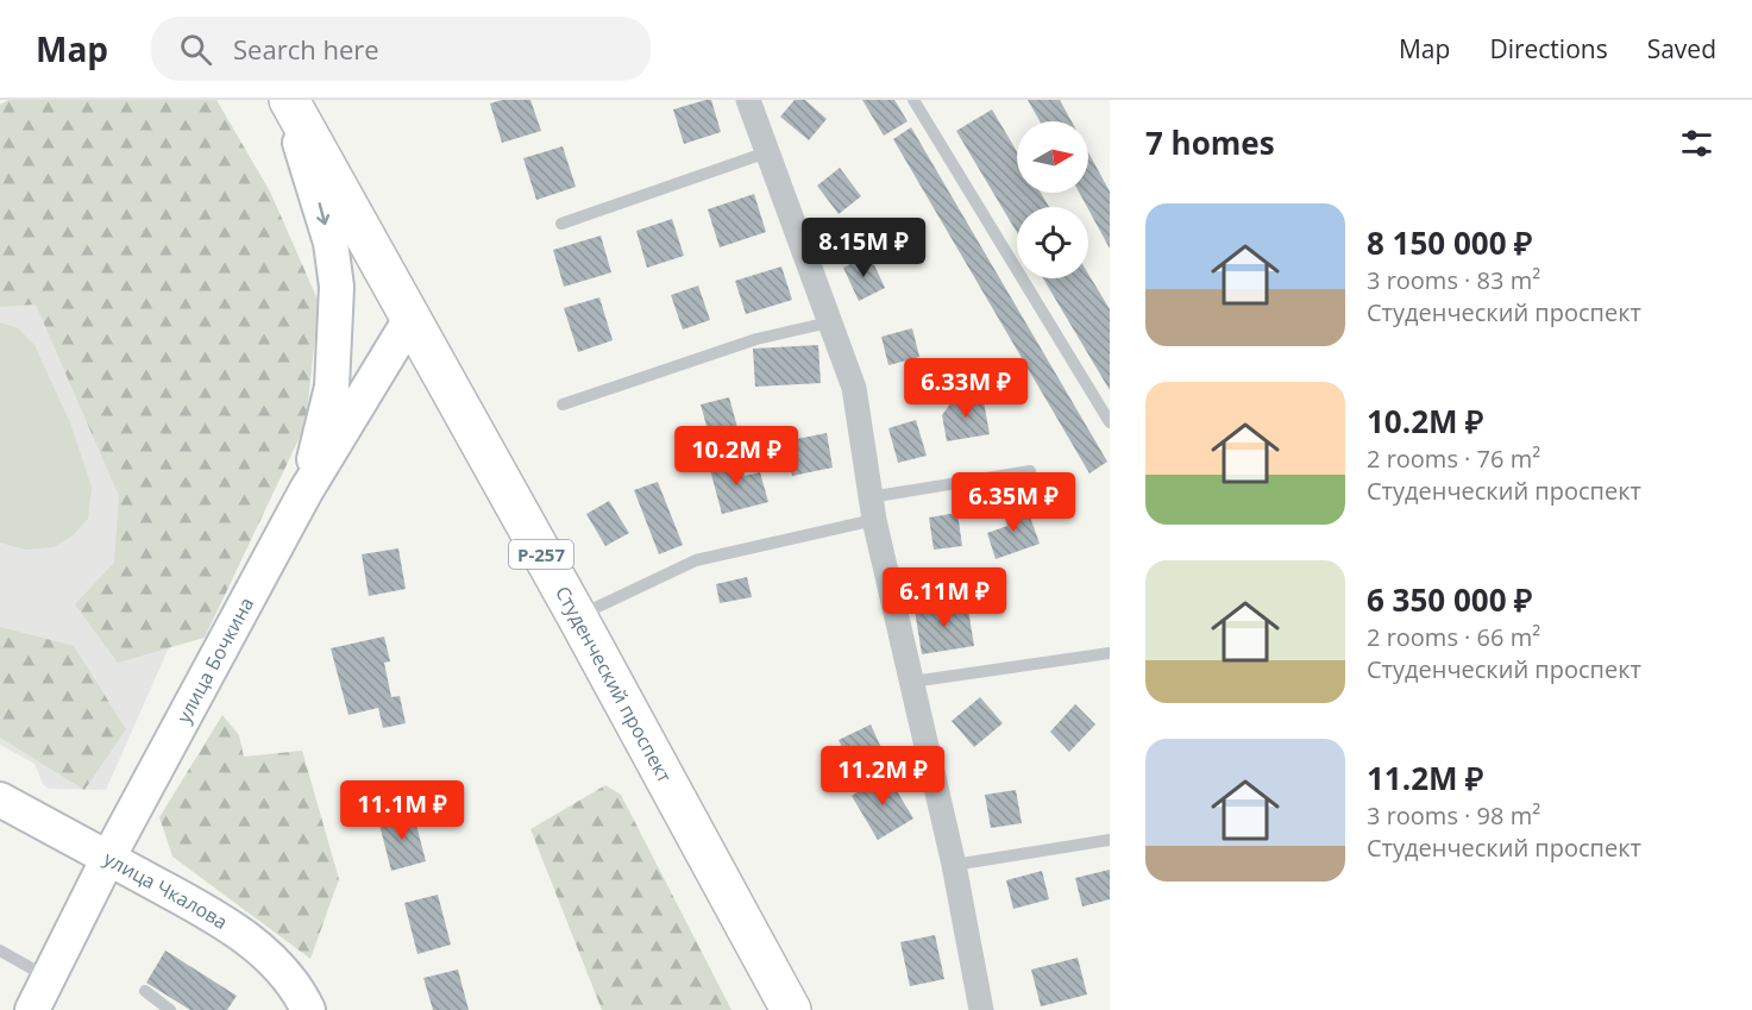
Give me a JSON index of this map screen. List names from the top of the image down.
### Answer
{
  "streets": {
    "highway": ["Р-257", "Студенческий проспект"],
    "main road": ["улица Бочкина", "улица Чкалова"]
  },
  "crossings": [
    ["улица Бочкина", "Студенческий проспект"],
    ["улица Бочкина", "улица Чкалова"]
  ],
  "north": "right",
  "page": {
    "header": "Map",
    "search": "Search here",
    "nav": ["Map", "Directions", "Saved"],
    "heading": "7 homes",
    "list": [
      {
        "name": "8 150 000 ₽",
        "note": "3 rooms · 83 m² · Студенческий проспект"
      },
      {
        "name": "10.2M ₽",
        "note": "2 rooms · 76 m² · Студенческий проспект"
      },
      {
        "name": "6 350 000 ₽",
        "note": "2 rooms · 66 m² · Студенческий проспект"
      },
      {
        "name": "11.2M ₽",
        "note": "3 rooms · 98 m² · Студенческий проспект"
      }
    ],
    "price": [
      "8.15M ₽",
      "6.33M ₽",
      "10.2M ₽",
      "6.35M ₽",
      "6.11M ₽",
      "11.2M ₽",
      "11.1M ₽"
    ]
  }
}
